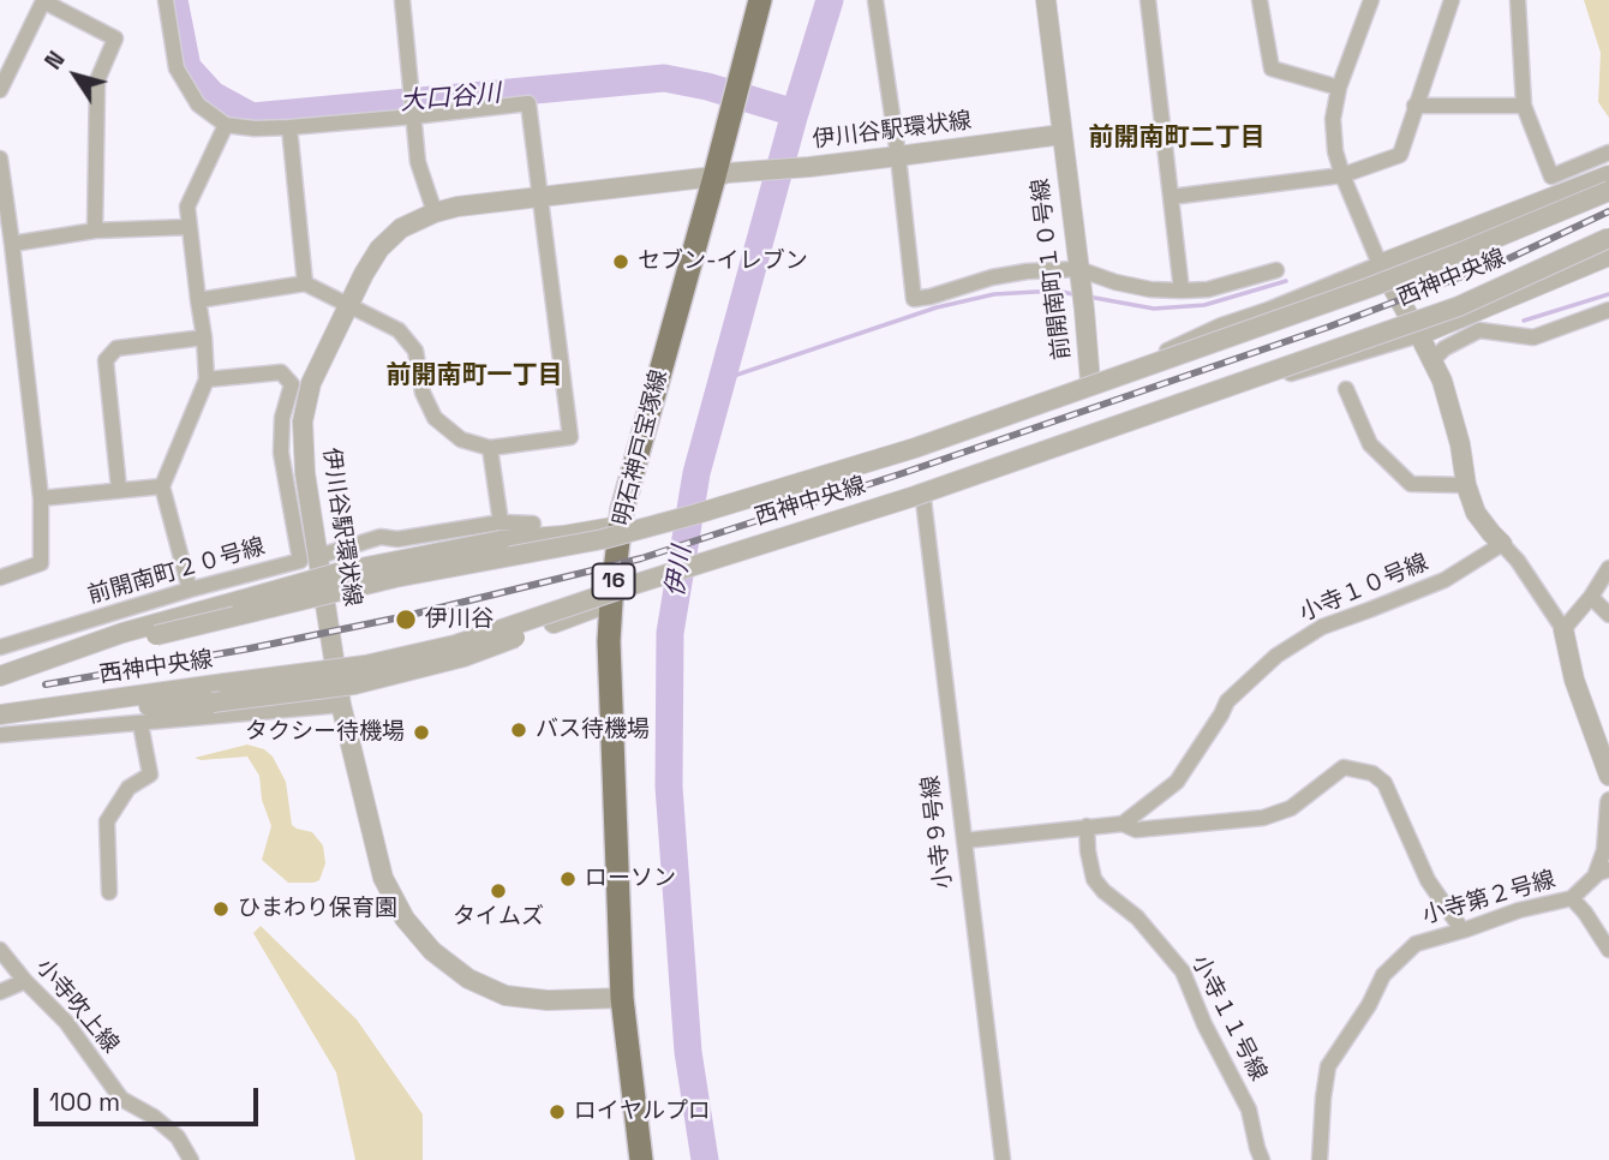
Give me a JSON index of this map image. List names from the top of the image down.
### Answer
{
  "streets": {
    "main road": ["明石神戸宝塚線", "16"],
    "street": [
      "伊川谷駅環状線",
      "前開南町１０号線",
      "西神中央線",
      "前開南町２０号線",
      "小寺１０号線",
      "小寺９号線",
      "小寺第２号線",
      "小寺吹上線",
      "小寺１１号線"
    ]
  },
  "crossings": [
    ["伊川谷駅環状線", "前開南町１０号線"],
    ["伊川谷駅環状線", "明石神戸宝塚線"],
    ["前開南町１０号線", "西神中央線"],
    ["西神中央線", "明石神戸宝塚線"],
    ["西神中央線", "小寺９号線"]
  ],
  "districts": ["前開南町二丁目", "前開南町一丁目"],
  "water": ["大口谷川", "伊川"],
  "places": [
    "セブン-イレブン",
    "伊川谷",
    "バス待機場",
    "タクシー待機場",
    "ローソン",
    "タイムズ",
    "ひまわり保育園",
    "ロイヤルプロ"
  ],
  "scale_bar": "100 m",
  "north": "top left"
}
